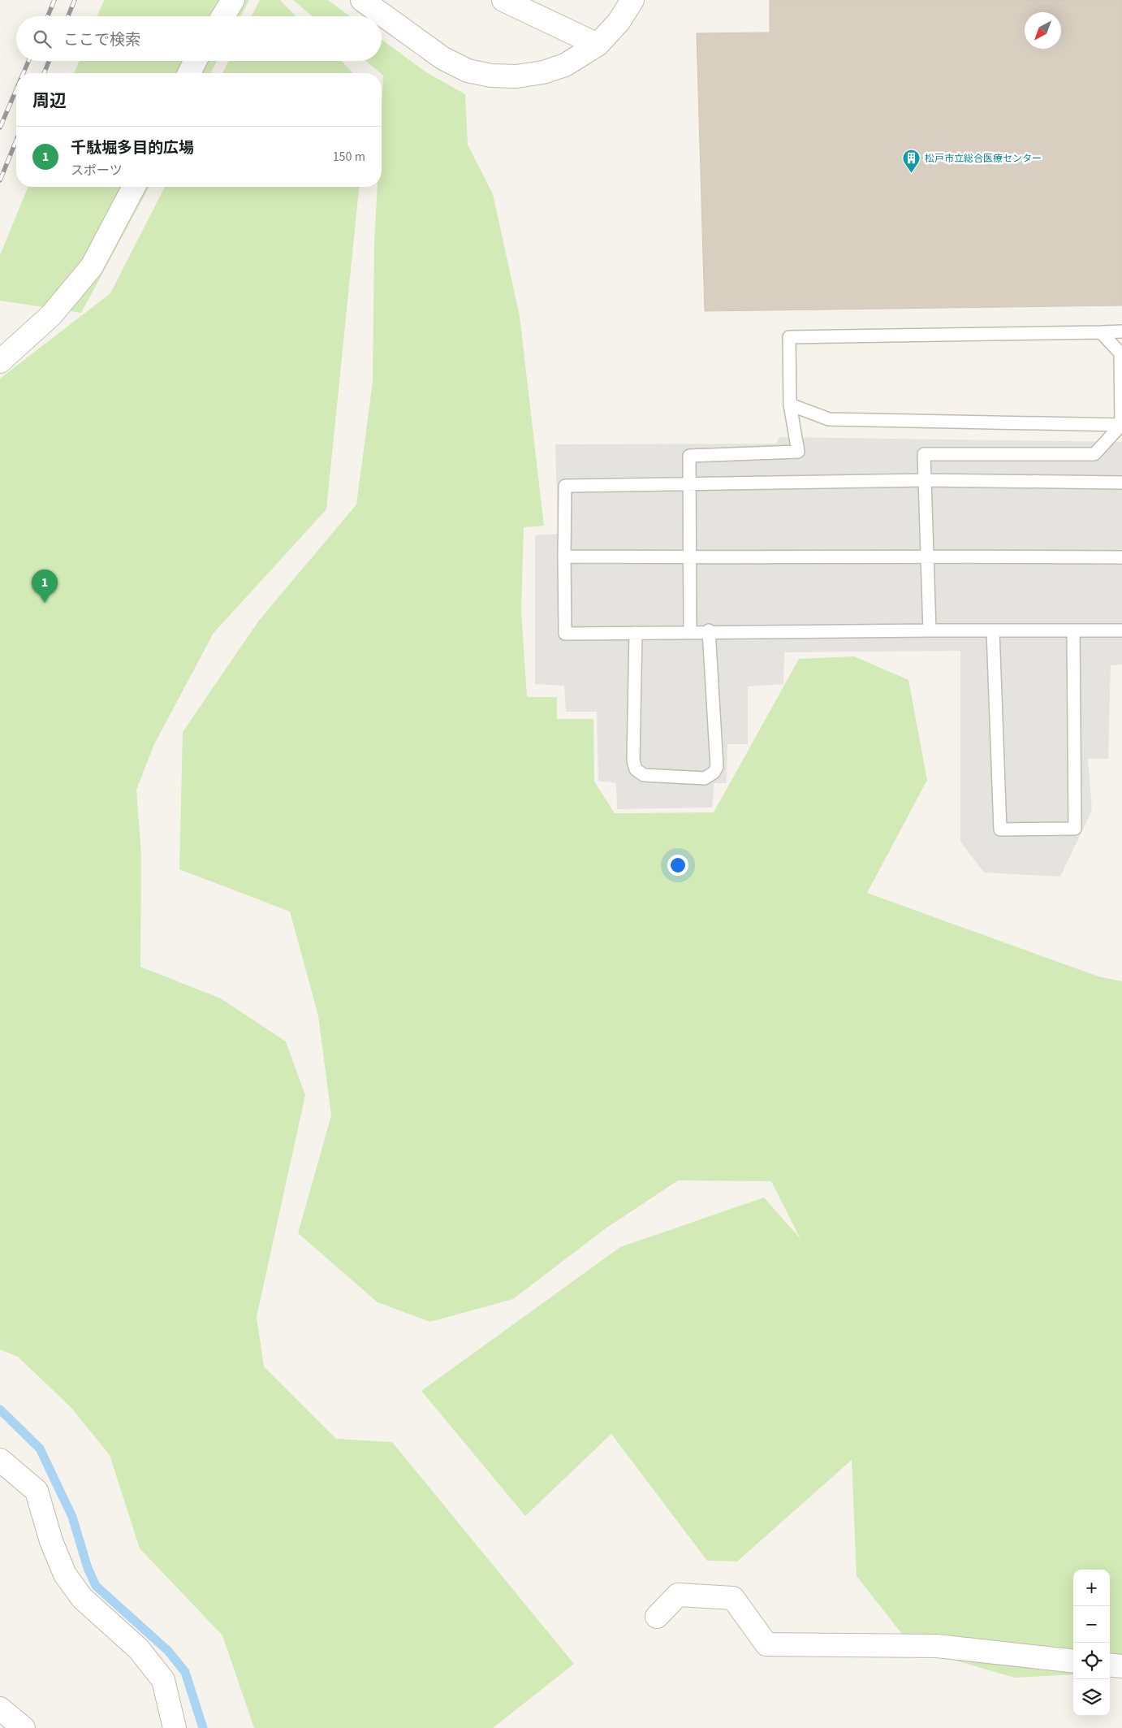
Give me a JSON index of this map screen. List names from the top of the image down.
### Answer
{
  "places": {
    "building": ["松戸市立総合医療センター"]
  },
  "north": "bottom left",
  "page": {
    "search": "ここで検索",
    "heading": "周辺",
    "list": [
      {
        "mark": "1",
        "name": "千駄堀多目的広場",
        "note": "スポーツ",
        "value": "150 m"
      }
    ],
    "pins": "1",
    "map_buttons": ["+", "−"]
  }
}
